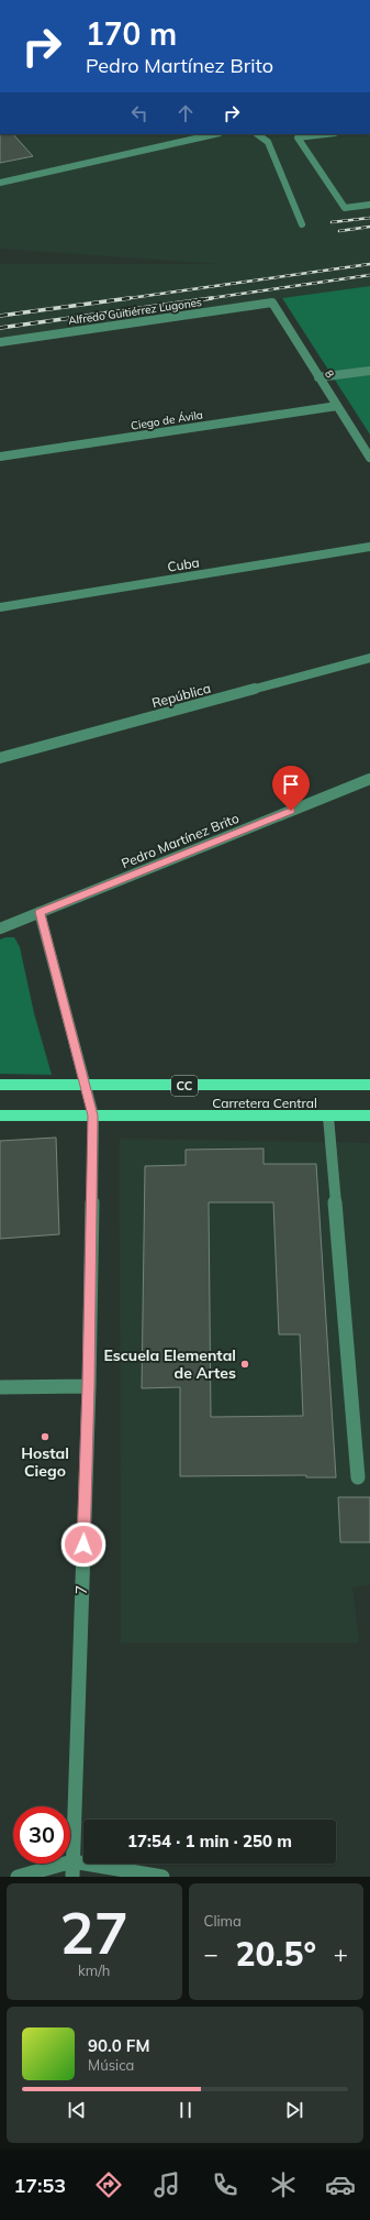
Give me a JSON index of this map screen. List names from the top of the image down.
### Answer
{
  "streets": {
    "main road": ["CC", "Carretera Central"],
    "street": [
      "Alfredo Guitiérrez Lugones",
      "8",
      "Ciego de Ávila",
      "Cuba",
      "República",
      "Pedro Martínez Brito",
      "7"
    ]
  },
  "crossings": [
    ["Alfredo Guitiérrez Lugones", "8"],
    ["8", "Ciego de Ávila"],
    ["Pedro Martínez Brito", "7"],
    ["Carretera Central", "7"]
  ],
  "places": ["Escuela Elemental de Artes", "Hostal Ciego"],
  "page": {
    "turn": ["170 m", "Pedro Martínez Brito"],
    "limit": "30",
    "trip": "17:54 · 1 min · 250 m",
    "tile": [
      ["27", "km/h"],
      "Clima"
    ],
    "heat": ["−", "20.5°", "+"],
    "song": ["90.0 FM", "Música"],
    "tabs": "17:53"
  }
}
